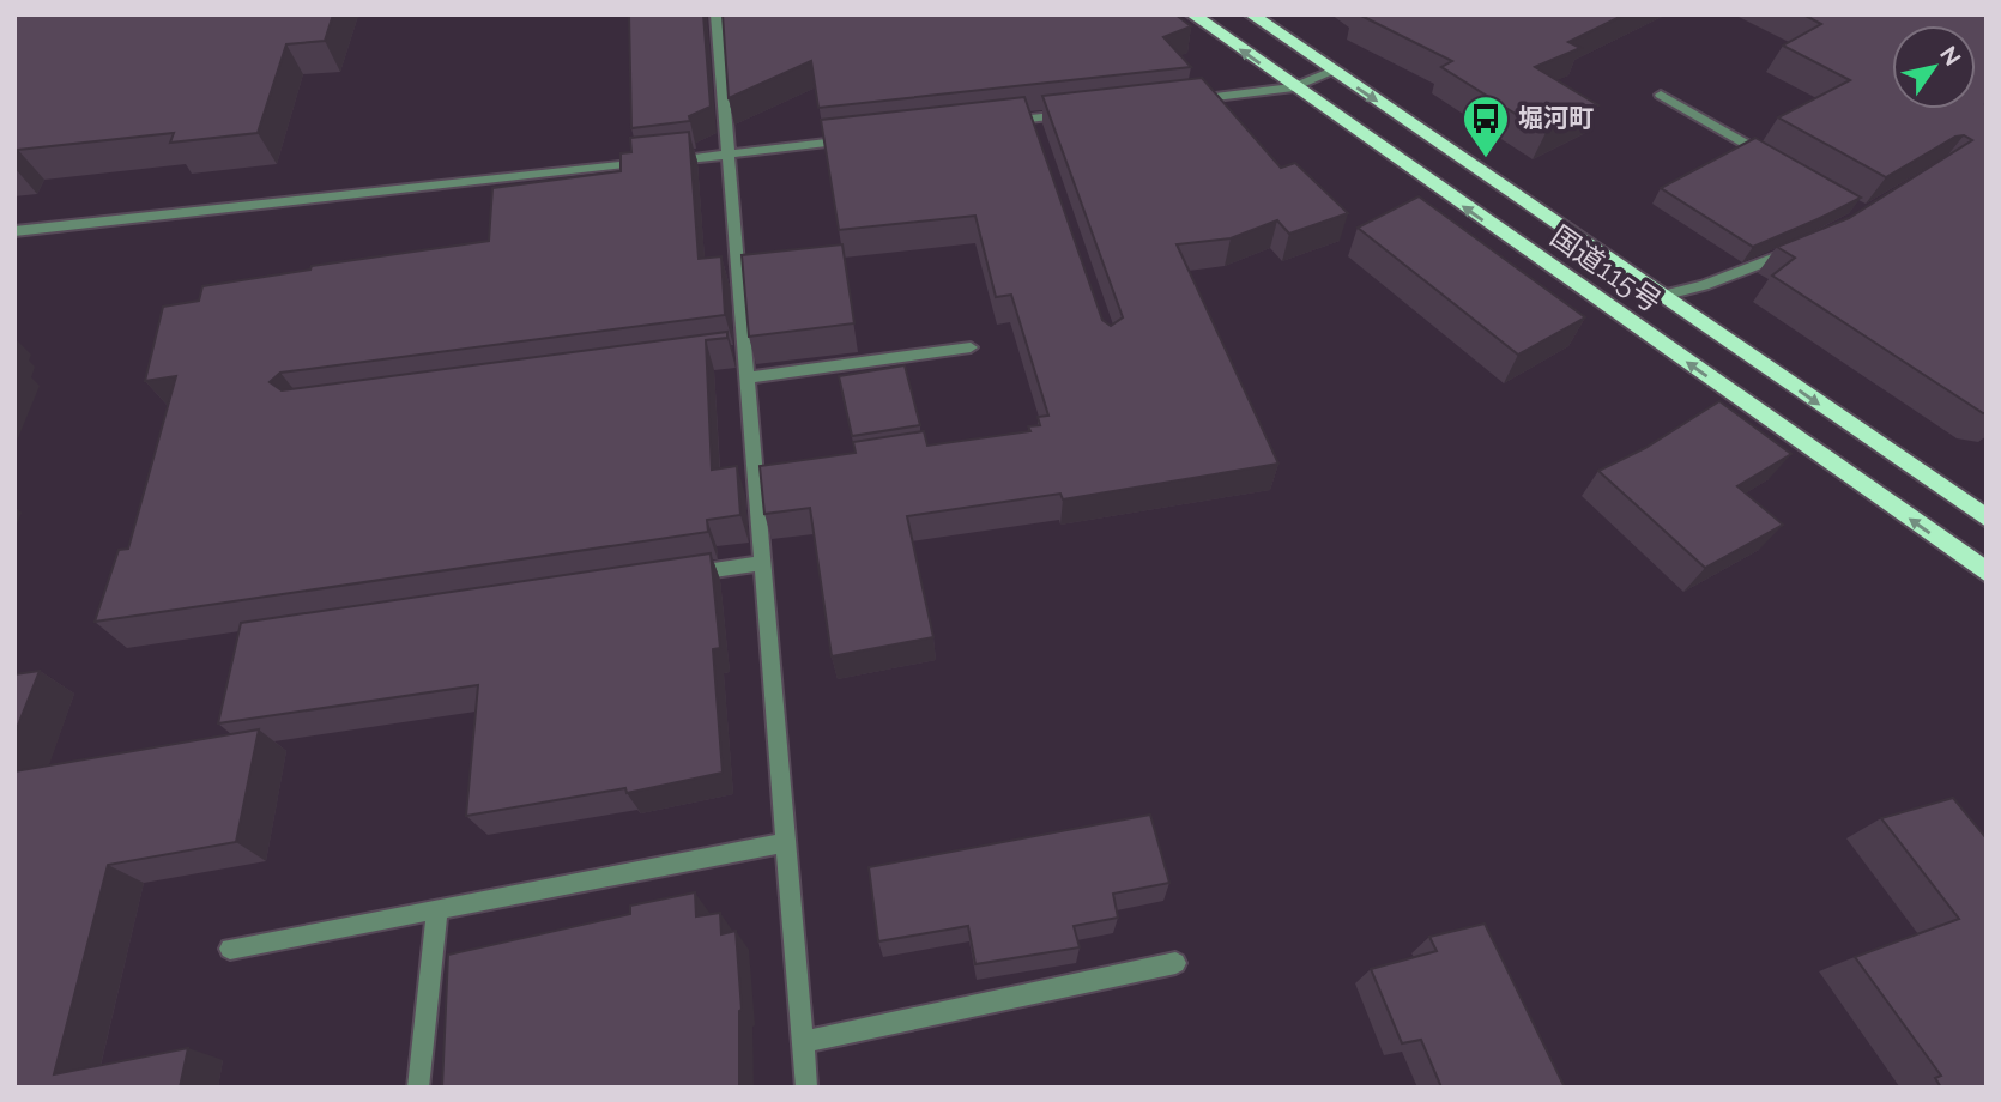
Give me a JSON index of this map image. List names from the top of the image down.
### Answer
{
  "streets": {
    "highway": ["国道115号"]
  },
  "places": {
    "bus stop": ["堀河町"]
  },
  "north": "top right"
}
